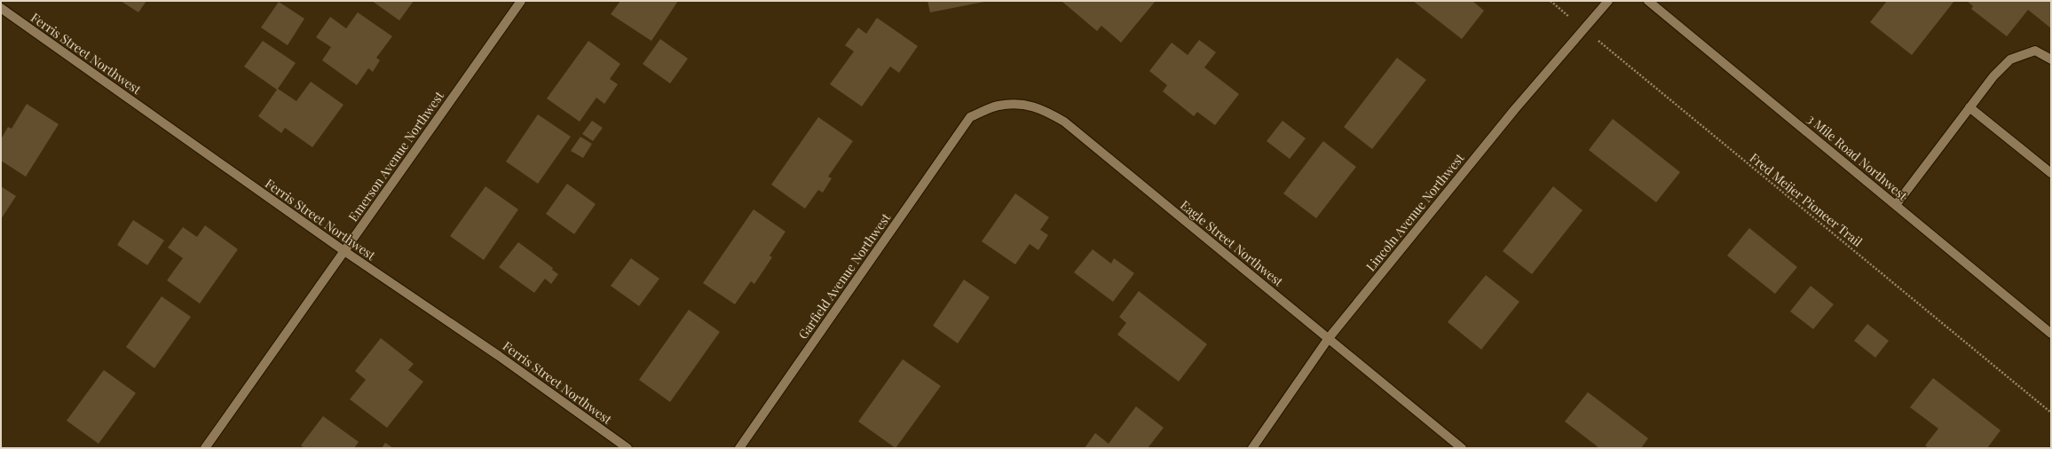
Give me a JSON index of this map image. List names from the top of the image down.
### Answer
{
  "streets": {
    "street": [
      "Ferris Street Northwest",
      "Emerson Avenue Northwest",
      "3 Mile Road Northwest",
      "Lincoln Avenue Northwest",
      "Eagle Street Northwest",
      "Garfield Avenue Northwest"
    ],
    "path": ["Fred Meijer Pioneer Trail"]
  },
  "crossings": [
    ["Ferris Street Northwest", "Emerson Avenue Northwest"],
    ["Fred Meijer Pioneer Trail", "Lincoln Avenue Northwest"],
    ["Lincoln Avenue Northwest", "Eagle Street Northwest"],
    ["Eagle Street Northwest", "Garfield Avenue Northwest"]
  ]
}
